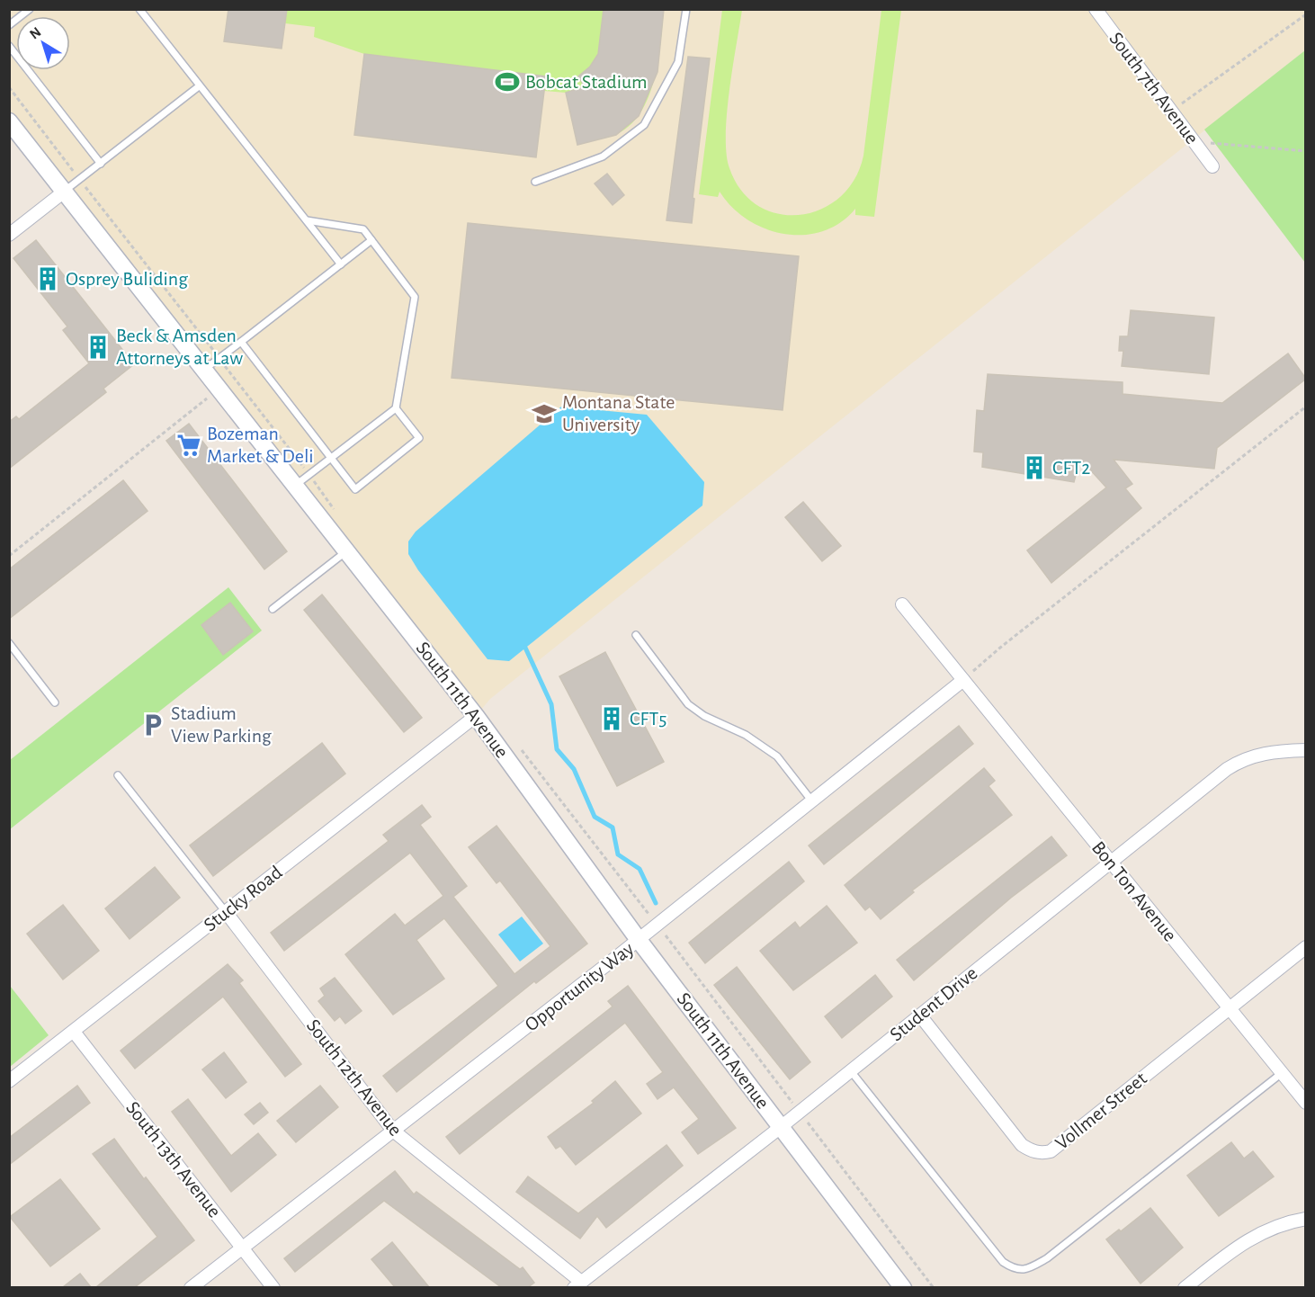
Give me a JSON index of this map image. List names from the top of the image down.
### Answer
{
  "streets": {
    "street": [
      "South 7th Avenue",
      "South 11th Avenue",
      "Bon Ton Avenue",
      "Stucky Road",
      "Opportunity Way",
      "Student Drive",
      "South 12th Avenue",
      "Vollmer Street",
      "South 13th Avenue"
    ]
  },
  "crossings": [
    ["South 11th Avenue", "Stucky Road"],
    ["South 11th Avenue", "Opportunity Way"],
    ["South 11th Avenue", "Student Drive"],
    ["Bon Ton Avenue", "Opportunity Way"],
    ["Bon Ton Avenue", "Student Drive"],
    ["Bon Ton Avenue", "Vollmer Street"],
    ["Stucky Road", "South 12th Avenue"],
    ["Stucky Road", "South 13th Avenue"],
    ["Opportunity Way", "South 12th Avenue"],
    ["Opportunity Way", "South 13th Avenue"],
    ["Student Drive", "South 12th Avenue"],
    ["Student Drive", "Vollmer Street"]
  ],
  "places": {
    "sports": ["Bobcat Stadium"],
    "building": [
      "Osprey Buliding",
      "Beck & Amsden Attorneys at Law",
      "CFT2",
      "CFT5"
    ],
    "school or university": ["Montana State University"],
    "supermarket": ["Bozeman Market & Deli"],
    "parking": ["Stadium View Parking"]
  },
  "north": "top left"
}
